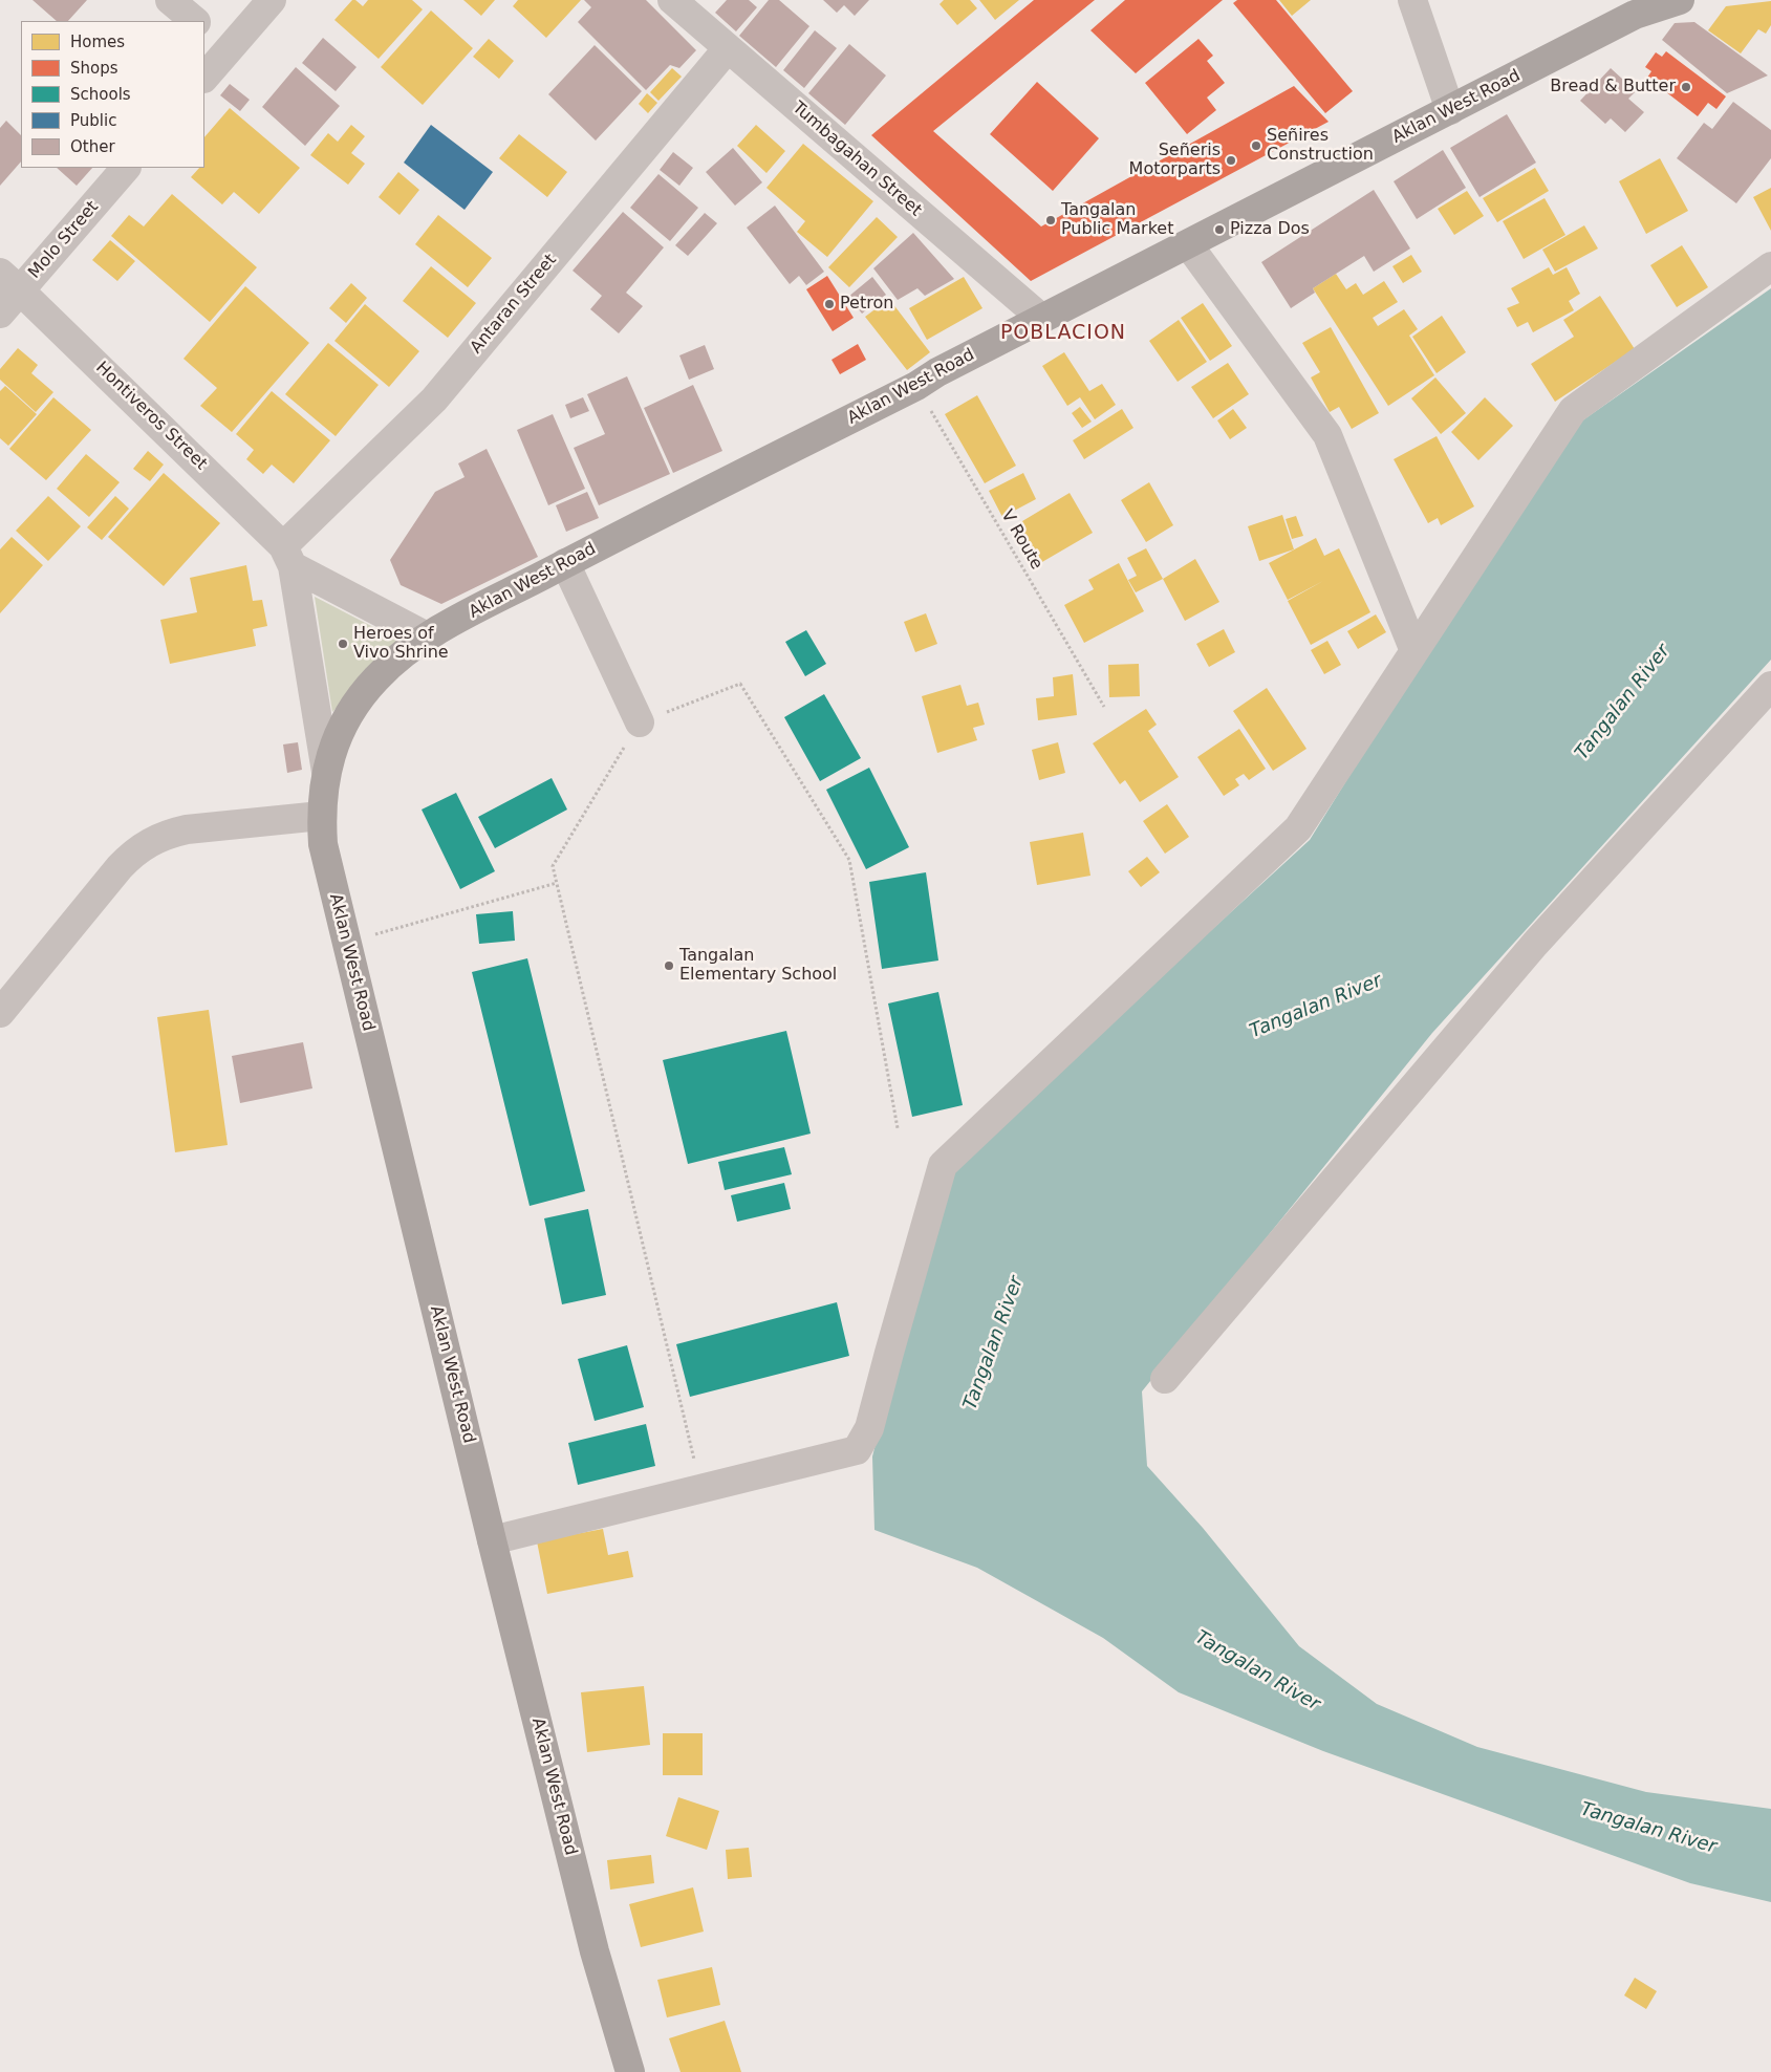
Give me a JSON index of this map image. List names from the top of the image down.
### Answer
{
  "streets": {
    "main road": ["Aklan West Road"],
    "street": [
      "Tumbagahan Street",
      "Molo Street",
      "Antaran Street",
      "Hontiveros Street"
    ],
    "path": ["V Route"]
  },
  "crossings": [
    ["Aklan West Road", "Tumbagahan Street"],
    ["Aklan West Road", "Hontiveros Street"],
    ["Aklan West Road", "V Route"],
    ["Tumbagahan Street", "Antaran Street"],
    ["Molo Street", "Hontiveros Street"],
    ["Antaran Street", "Hontiveros Street"]
  ],
  "districts": ["POBLACION"],
  "water": ["Tangalan River"],
  "places": [
    "Bread & Butter",
    "Señires Construction",
    "Señeris Motorparts",
    "Tangalan Public Market",
    "Pizza Dos",
    "Petron",
    "Heroes of Vivo Shrine",
    "Tangalan Elementary School"
  ],
  "legend": [
    "Homes",
    "Shops",
    "Schools",
    "Public",
    "Other"
  ]
}
